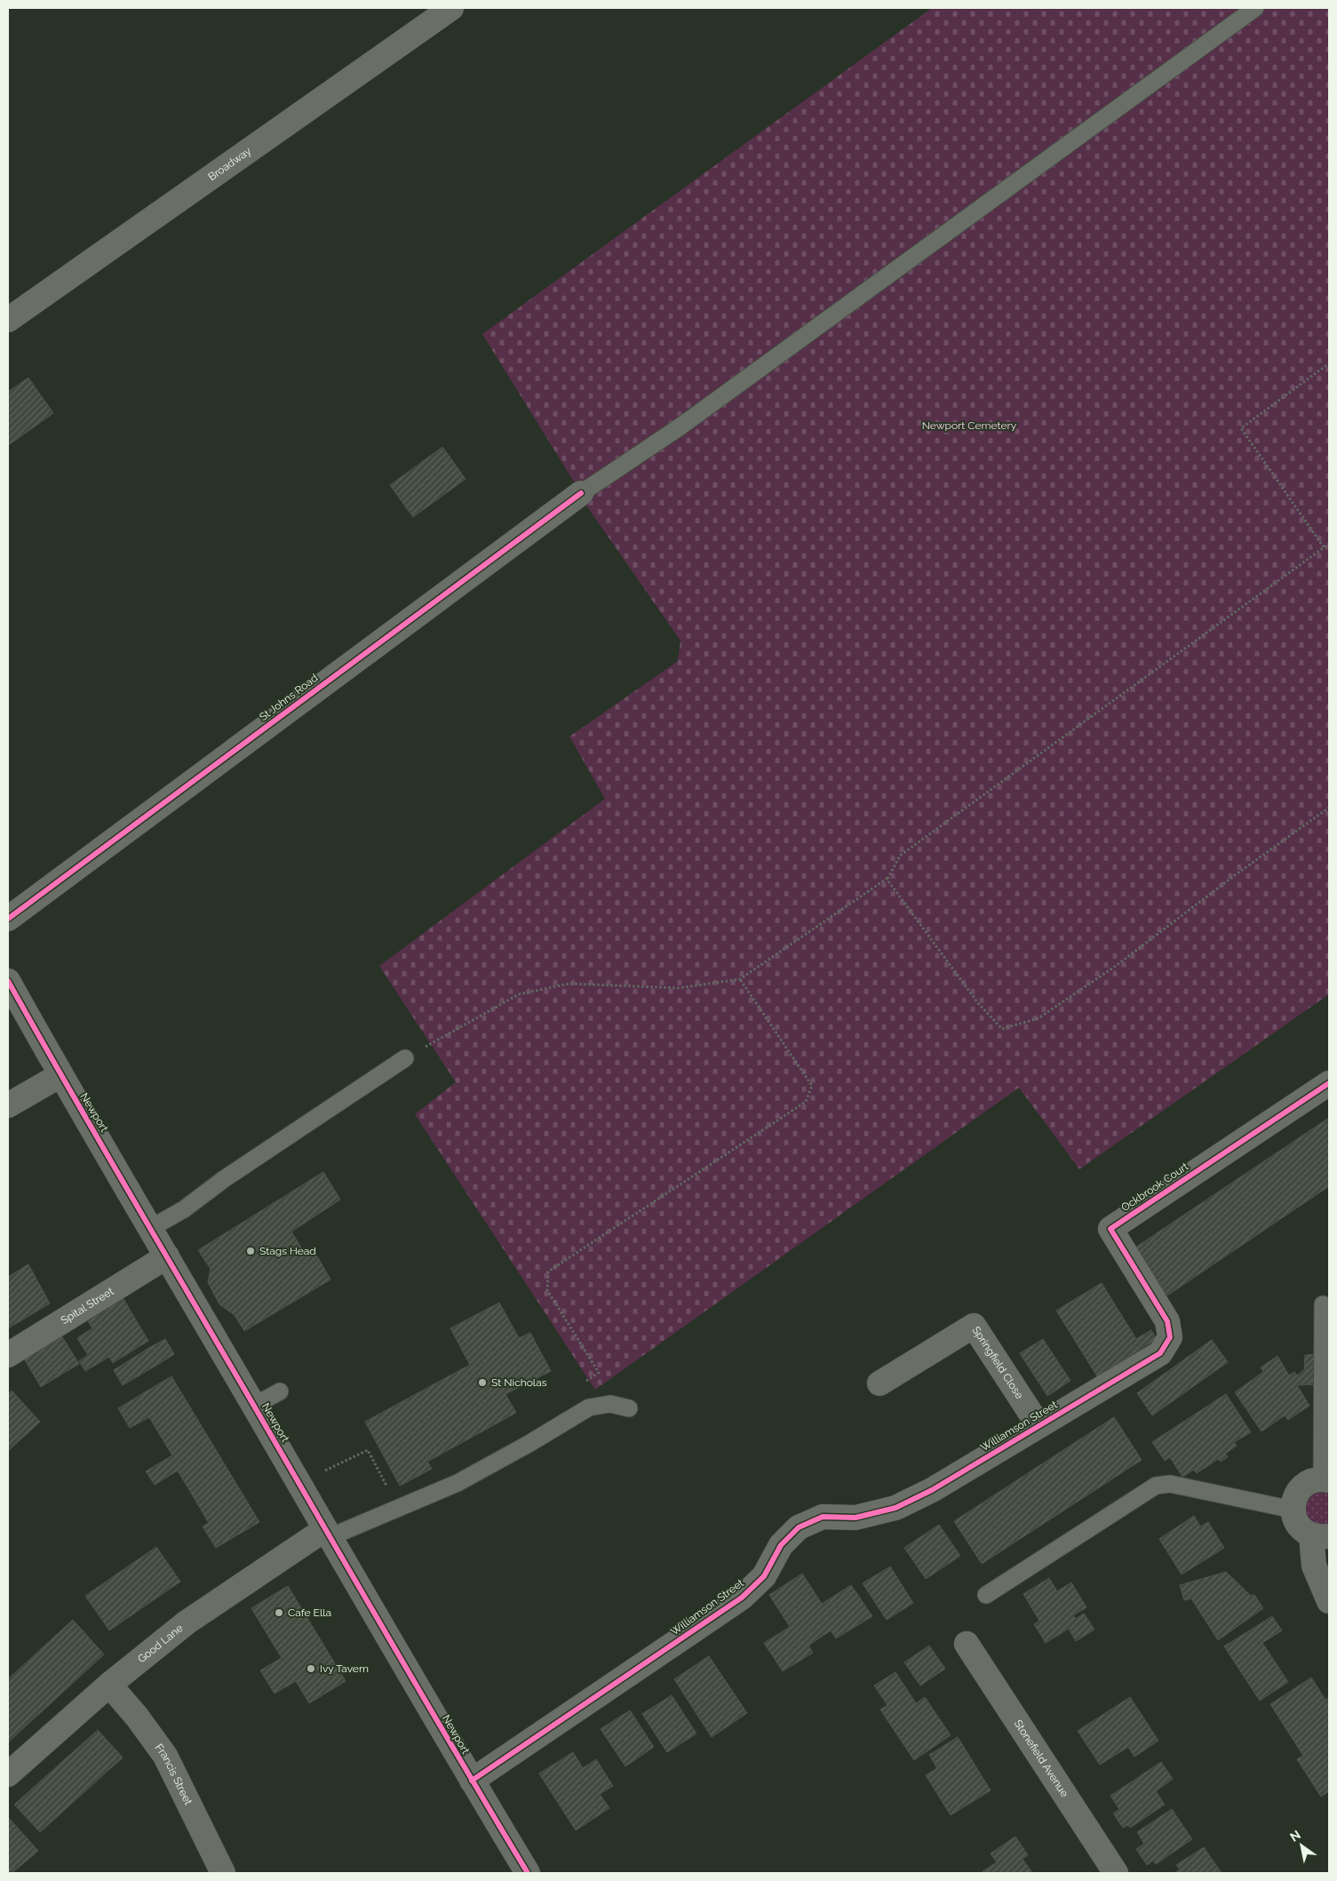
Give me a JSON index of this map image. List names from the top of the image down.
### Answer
{
  "streets": {
    "street": [
      "Broadway",
      "St Johns Road",
      "Newport",
      "Ockbrook Court",
      "Spital Street",
      "Springfield Close",
      "Williamson Street",
      "Good Lane",
      "Stonefield Avenue",
      "Francis Street"
    ]
  },
  "crossings": [
    ["Newport", "Spital Street"],
    ["Newport", "Williamson Street"],
    ["Newport", "Good Lane"],
    ["Ockbrook Court", "Williamson Street"],
    ["Springfield Close", "Williamson Street"],
    ["Good Lane", "Francis Street"]
  ],
  "parks": ["Newport Cemetery"],
  "places": [
    "Stags Head",
    "St Nicholas",
    "Cafe Ella",
    "Ivy Tavern"
  ],
  "north": "top left"
}
